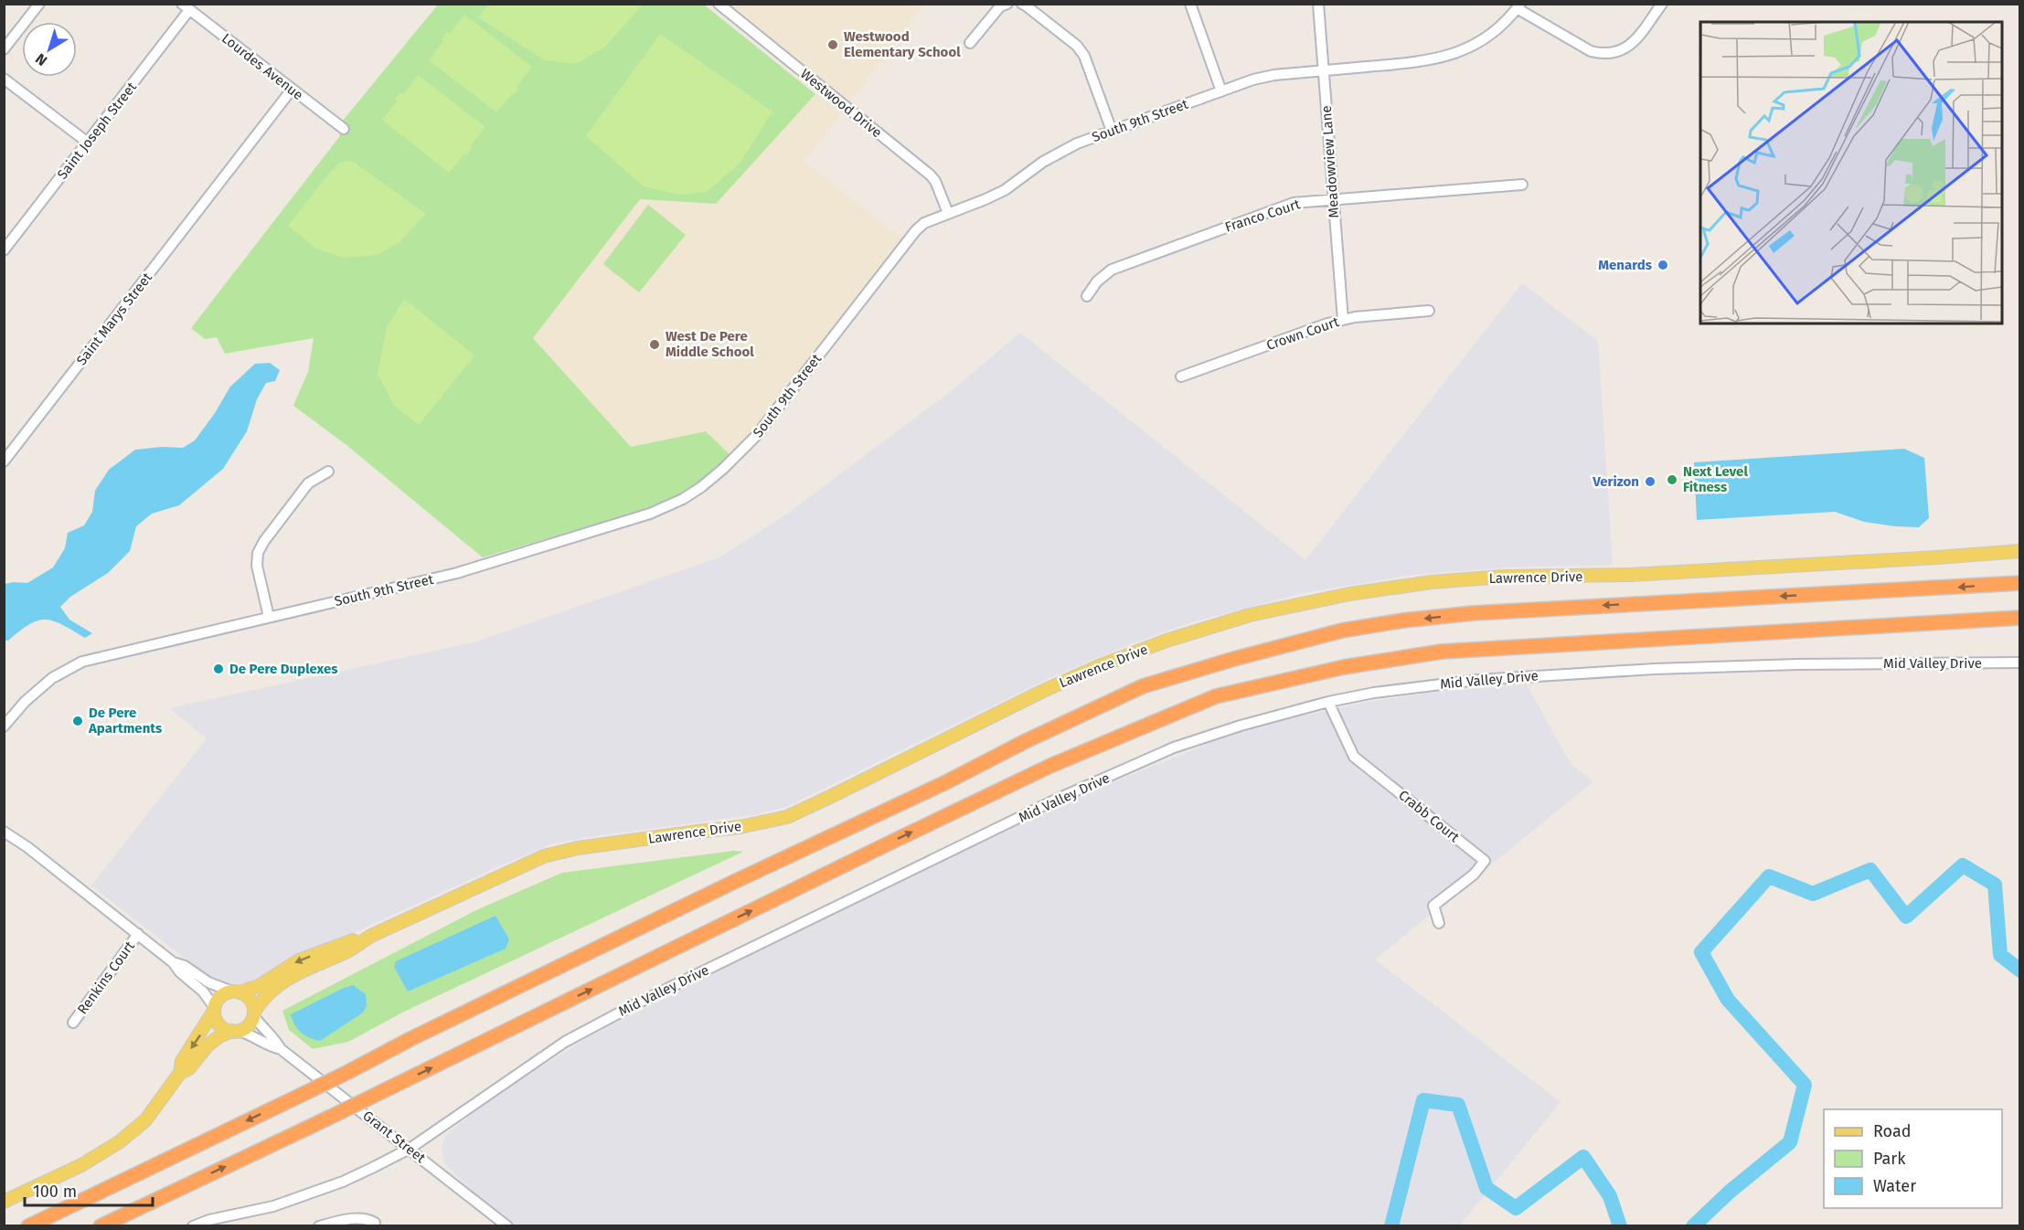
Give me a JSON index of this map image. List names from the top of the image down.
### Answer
{
  "streets": {
    "main road": ["Lawrence Drive"],
    "street": [
      "Lourdes Avenue",
      "Westwood Drive",
      "South 9th Street",
      "Saint Joseph Street",
      "Meadowview Lane",
      "Franco Court",
      "Saint Marys Street",
      "Crown Court",
      "Mid Valley Drive",
      "Crabb Court",
      "Renkins Court",
      "Grant Street"
    ]
  },
  "crossings": [
    ["Lourdes Avenue", "Saint Joseph Street"],
    ["Lourdes Avenue", "Saint Marys Street"],
    ["Westwood Drive", "South 9th Street"],
    ["South 9th Street", "Meadowview Lane"],
    ["Meadowview Lane", "Franco Court"],
    ["Meadowview Lane", "Crown Court"],
    ["Lawrence Drive", "Grant Street"],
    ["Mid Valley Drive", "Crabb Court"],
    ["Mid Valley Drive", "Grant Street"]
  ],
  "places": [
    "Westwood Elementary School",
    "Menards",
    "West De Pere Middle School",
    "Next Level Fitness",
    "Verizon",
    "De Pere Duplexes",
    "De Pere Apartments"
  ],
  "legend": ["Road", "Park", "Water"],
  "scale_bar": "100 m",
  "north": "bottom left"
}
